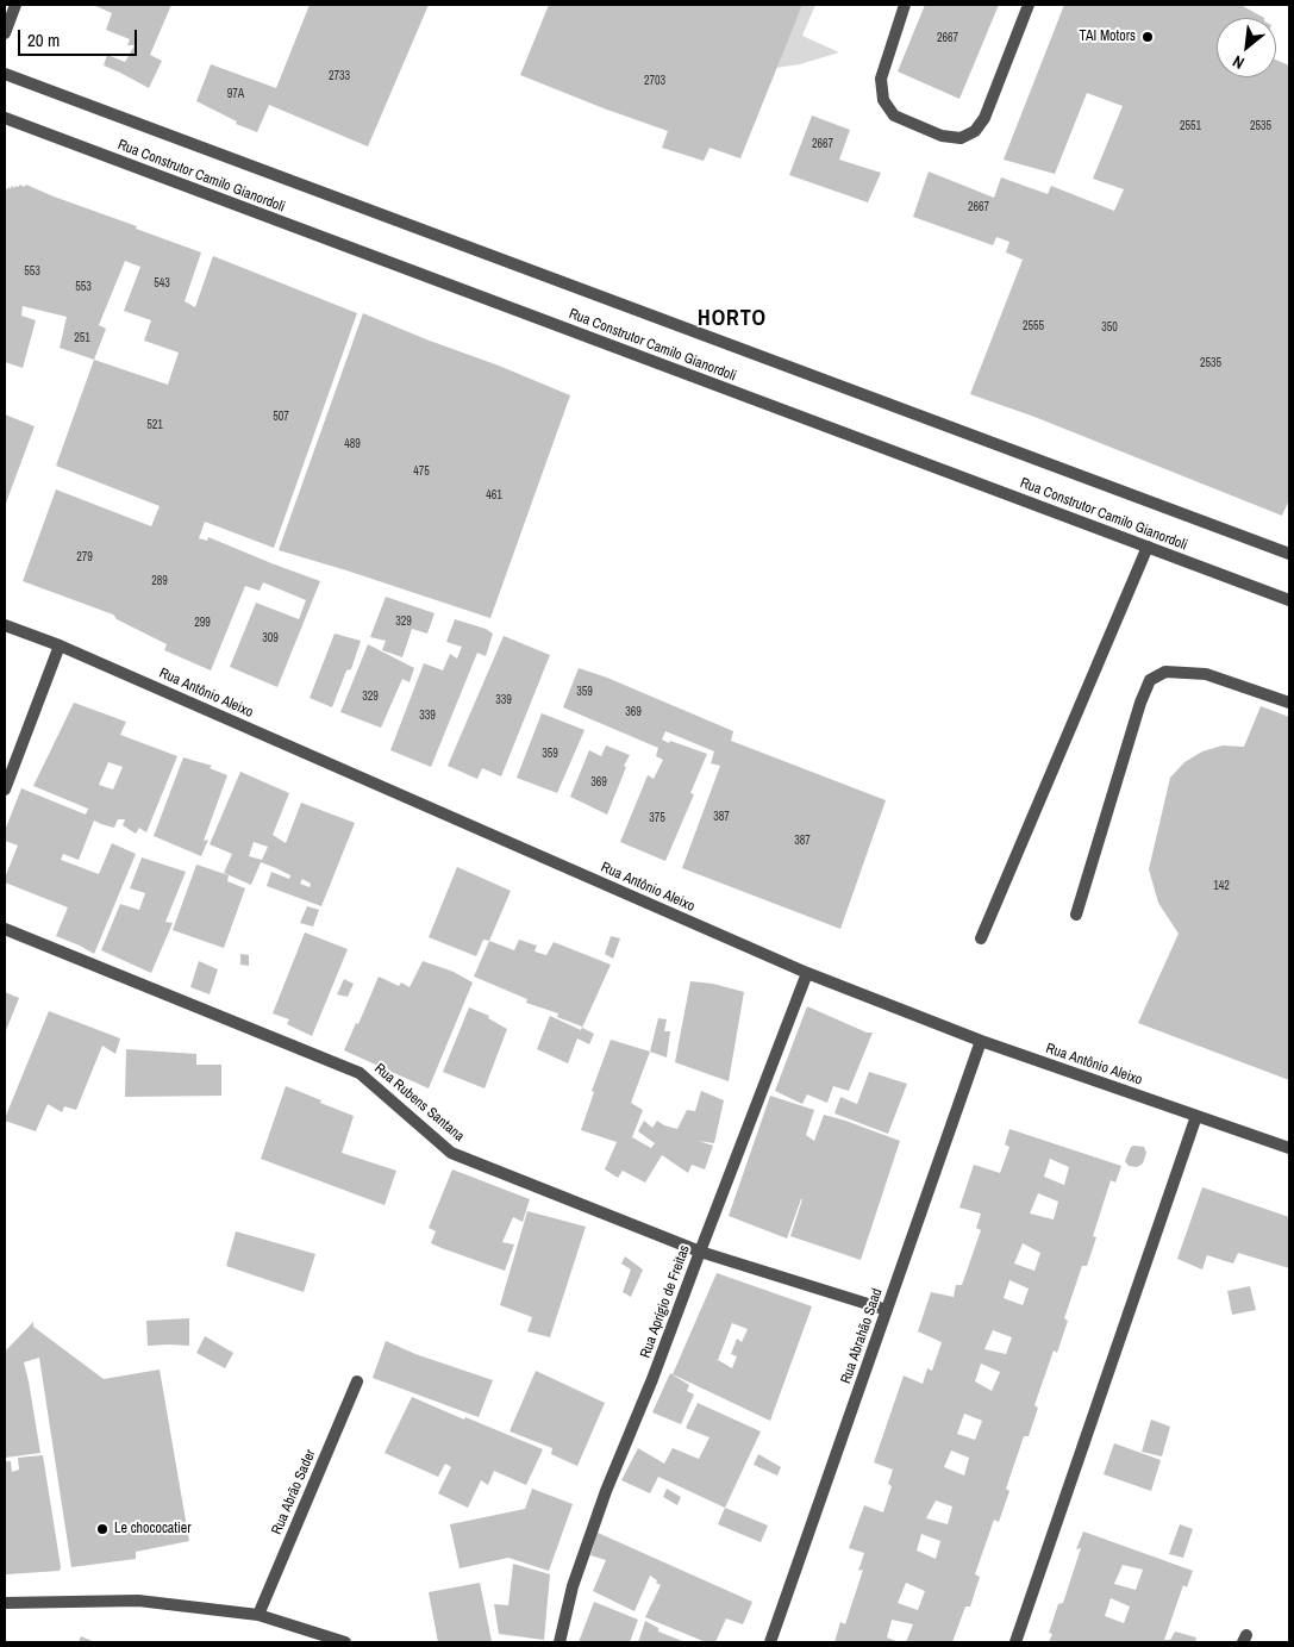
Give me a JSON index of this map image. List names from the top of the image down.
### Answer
{
  "streets": {
    "street": [
      "Rua Construtor Camilo Gianordoli",
      "Rua Antônio Aleixo",
      "Rua Rubens Santana",
      "Rua Aprígio de Freitas",
      "Rua Abrahão Saad",
      "Rua Abrão Sader"
    ]
  },
  "crossings": [
    ["Rua Antônio Aleixo", "Rua Aprígio de Freitas"],
    ["Rua Antônio Aleixo", "Rua Abrahão Saad"],
    ["Rua Rubens Santana", "Rua Aprígio de Freitas"],
    ["Rua Rubens Santana", "Rua Abrahão Saad"]
  ],
  "districts": ["HORTO"],
  "places": ["TAI Motors", "Le chococatier"],
  "house_numbers": [
    "2667",
    "2733",
    "2703",
    "97A",
    "2551",
    "2535",
    "2667",
    "2667",
    "553",
    "543",
    "553",
    "2555",
    "350",
    "251",
    "2535",
    "507",
    "521",
    "489",
    "475",
    "461",
    "279",
    "289",
    "329",
    "299",
    "309",
    "359",
    "329",
    "339",
    "369",
    "339",
    "359",
    "369",
    "387",
    "375",
    "387",
    "142"
  ],
  "scale_bar": "20 m",
  "north": "bottom left"
}
